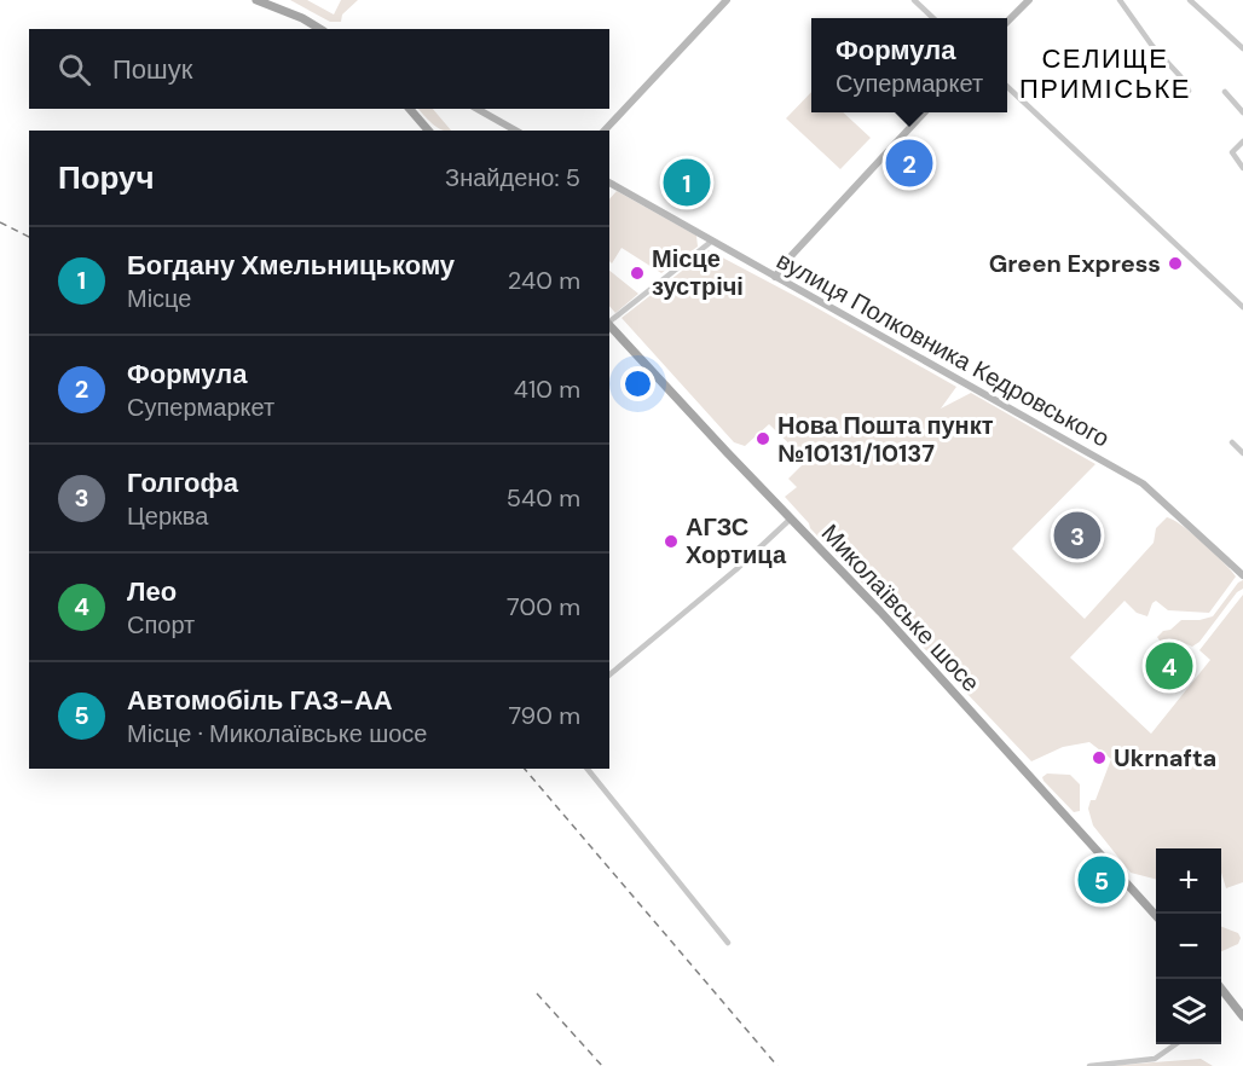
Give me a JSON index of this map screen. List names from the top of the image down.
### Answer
{
  "streets": {
    "main road": ["Миколаївське шосе"],
    "street": ["вулиця Полковника Кедровського"]
  },
  "districts": ["СЕЛИЩЕ ПРИМІСЬКЕ"],
  "places": [
    "Green Express",
    "Місце зустрічі",
    "Нова Пошта пункт №10131/10137",
    "АГЗС Хортица",
    "Ukrnafta"
  ],
  "page": {
    "popup": ["Формула", "Супермаркет"],
    "search": "Пошук",
    "heading": ["Поруч", "Знайдено: 5"],
    "pins": [
      "2",
      "1",
      "3",
      "4",
      "5"
    ],
    "list": [
      {
        "mark": "1",
        "name": "Богдану Хмельницькому",
        "note": "Місце",
        "value": "240 m"
      },
      {
        "mark": "2",
        "name": "Формула",
        "note": "Супермаркет",
        "value": "410 m"
      },
      {
        "mark": "3",
        "name": "Голгофа",
        "note": "Церква",
        "value": "540 m"
      },
      {
        "mark": "4",
        "name": "Лео",
        "note": "Спорт",
        "value": "700 m"
      },
      {
        "mark": "5",
        "name": "Автомобіль ГАЗ-АА",
        "note": "Місце · Миколаївське шосе",
        "value": "790 m"
      }
    ],
    "map_buttons": ["+", "−"]
  }
}
